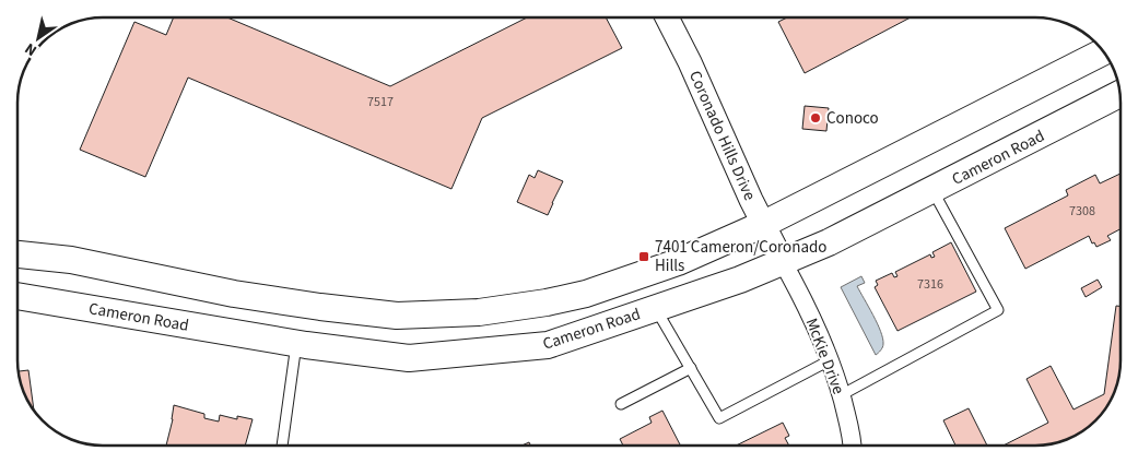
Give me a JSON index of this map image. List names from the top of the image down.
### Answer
{
  "streets": {
    "main road": ["Cameron Road"],
    "street": ["Coronado Hills Drive", "McKie Drive"]
  },
  "crossings": [
    ["Coronado Hills Drive", "Cameron Road"],
    ["Coronado Hills Drive", "McKie Drive"],
    ["Cameron Road", "McKie Drive"]
  ],
  "places": {
    "other": ["Conoco"],
    "transit": ["7401 Cameron/Coronado Hills"]
  },
  "house_numbers": ["7517", "7308", "7316"],
  "north": "bottom left"
}
